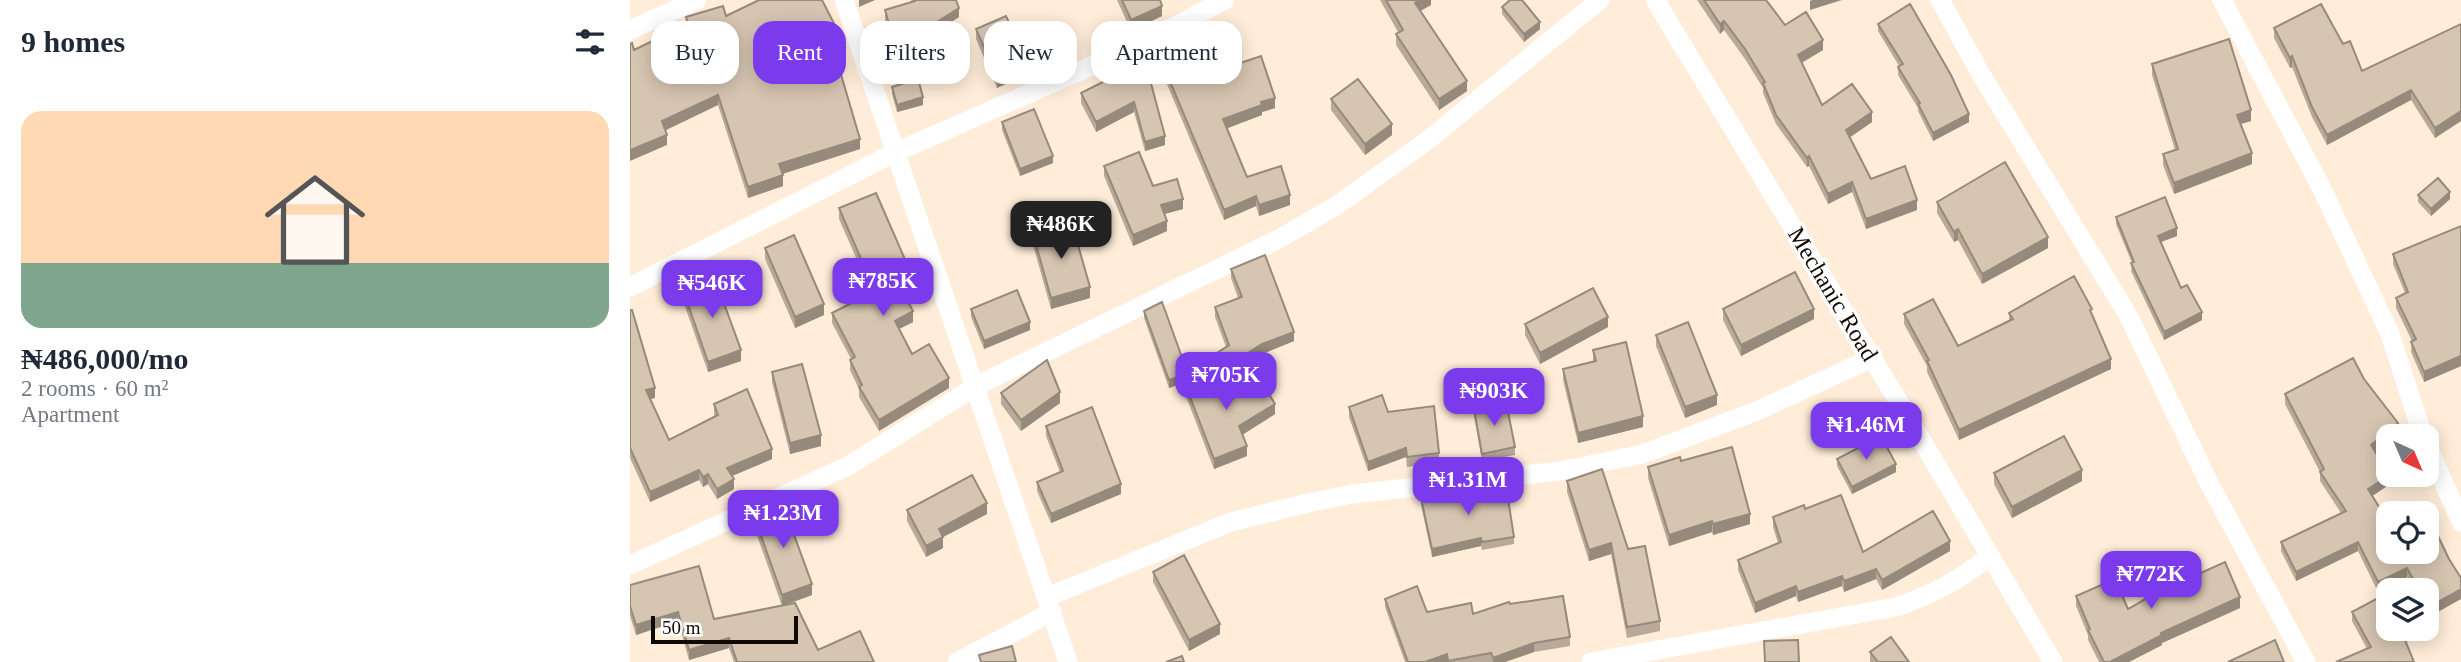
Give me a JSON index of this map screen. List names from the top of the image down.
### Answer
{
  "streets": {
    "street": ["Mechanic Road"]
  },
  "scale_bar": "50 m",
  "north": "bottom right",
  "page": {
    "heading": "9 homes",
    "chip": [
      "Buy",
      "Rent",
      "Filters",
      "New",
      "Apartment"
    ],
    "list": [
      {
        "name": "₦486,000/mo",
        "note": "2 rooms · 60 m² · Apartment"
      }
    ],
    "price": [
      "₦486K",
      "₦785K",
      "₦546K",
      "₦705K",
      "₦903K",
      "₦1.46M",
      "₦1.31M",
      "₦1.23M",
      "₦772K"
    ],
    "scale": "50 m"
  }
}
